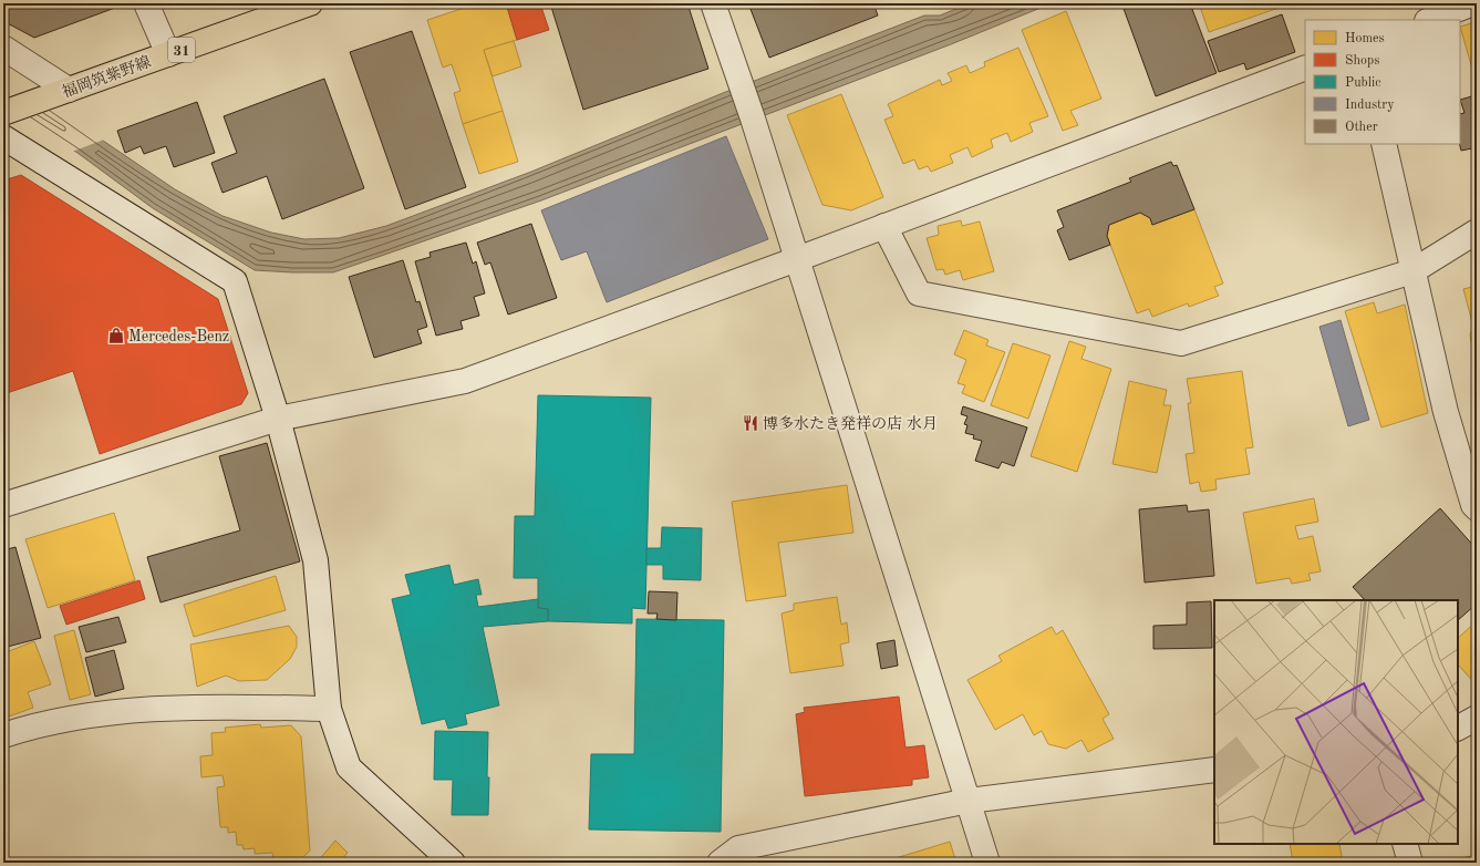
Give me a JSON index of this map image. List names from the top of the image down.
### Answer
{
  "streets": {
    "main road": ["31", "福岡筑紫野線"]
  },
  "places": {
    "shop": ["Mercedes-Benz"],
    "restaurant": ["博多水たき発祥の店 水月"]
  },
  "legend": [
    "Homes",
    "Shops",
    "Public",
    "Industry",
    "Other"
  ]
}
